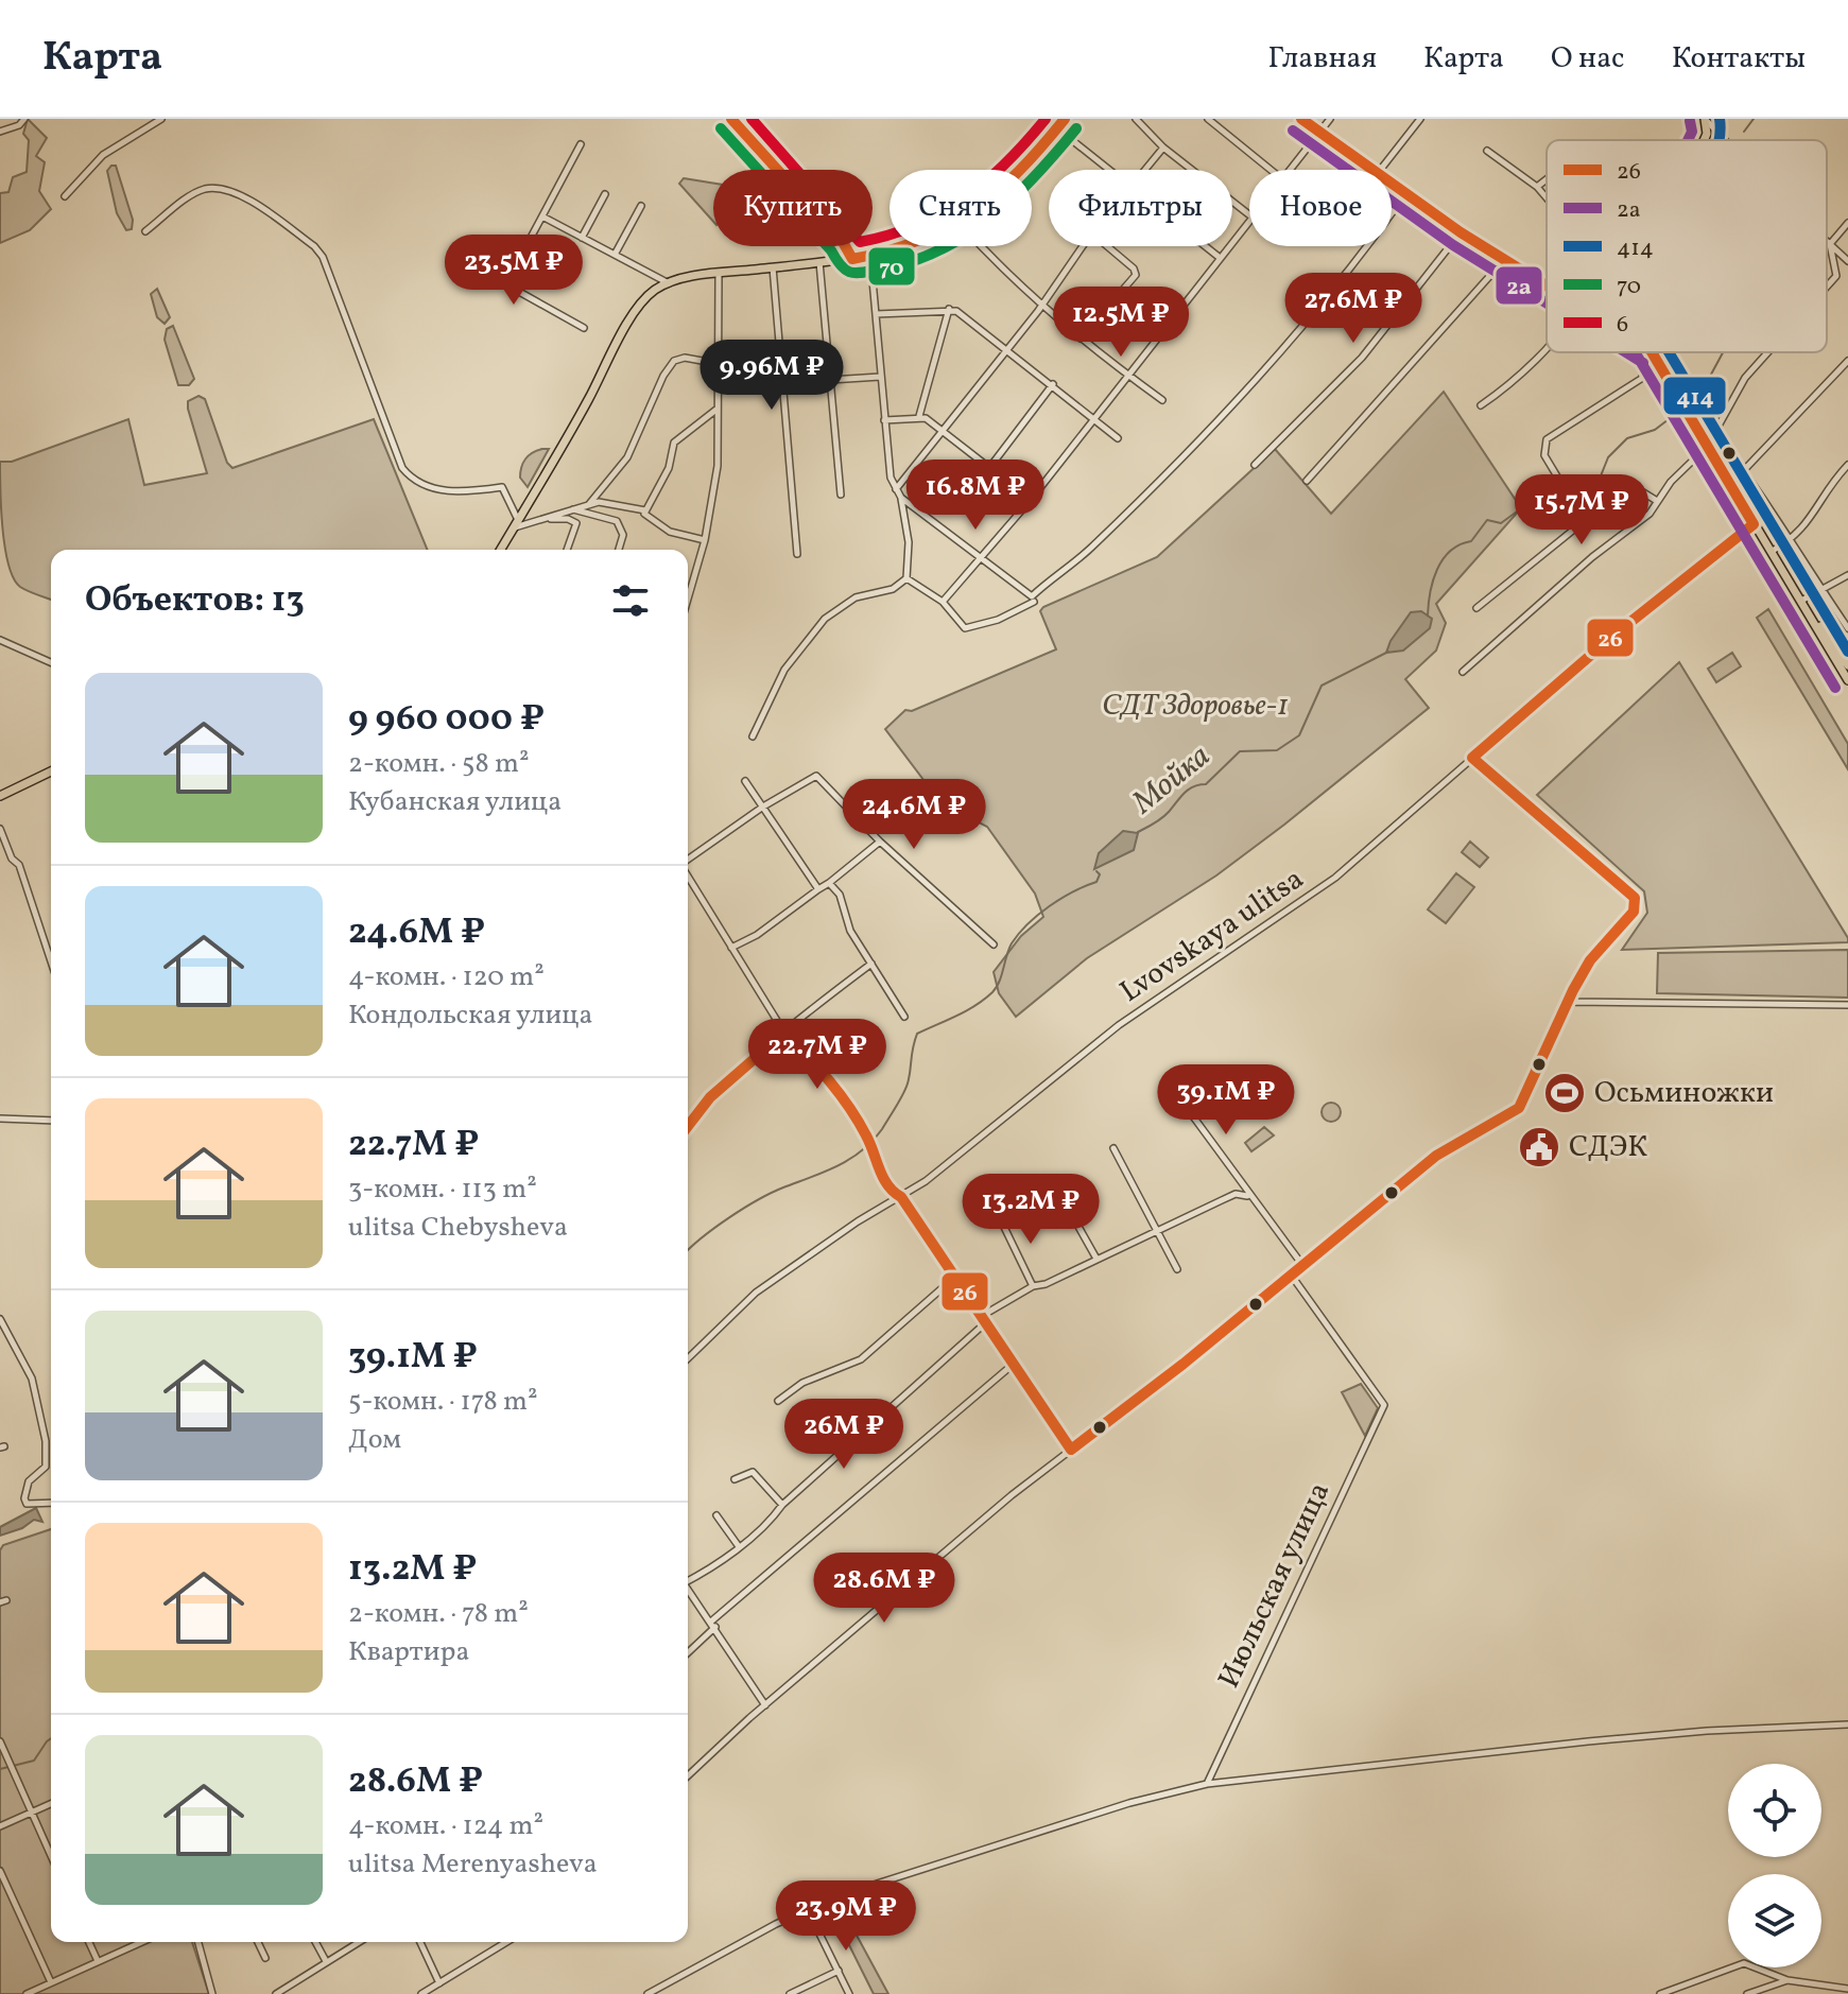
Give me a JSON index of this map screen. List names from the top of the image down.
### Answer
{
  "streets": {
    "street": ["Lvovskaya ulitsa", "Июльская улица"]
  },
  "water": ["Мойка"],
  "parks": ["СДТ Здоровье-1"],
  "places": {
    "sports": ["Осьминожки"],
    "public building": ["СДЭК"]
  },
  "lines": [
    "transit line 26",
    "transit line 414",
    "transit line 6",
    "transit line 2а",
    "transit line 70"
  ],
  "legend": [
    "26",
    "2а",
    "414",
    "70",
    "6"
  ],
  "page": {
    "header": "Карта",
    "nav": [
      "Главная",
      "Карта",
      "О нас",
      "Контакты"
    ],
    "chip": [
      "Купить",
      "Снять",
      "Фильтры",
      "Новое"
    ],
    "price": [
      "23.5M ₽",
      "27.6M ₽",
      "12.5M ₽",
      "9.96M ₽",
      "16.8M ₽",
      "15.7M ₽",
      "24.6M ₽",
      "22.7M ₽",
      "39.1M ₽",
      "13.2M ₽",
      "26M ₽",
      "28.6M ₽",
      "23.9M ₽"
    ],
    "heading": "Объектов: 13",
    "list": [
      {
        "name": "9 960 000 ₽",
        "note": "2-комн. · 58 m² · Кубанская улица"
      },
      {
        "name": "24.6M ₽",
        "note": "4-комн. · 120 m² · Кондольская улица"
      },
      {
        "name": "22.7M ₽",
        "note": "3-комн. · 113 m² · ulitsa Chebysheva"
      },
      {
        "name": "39.1M ₽",
        "note": "5-комн. · 178 m² · Дом"
      },
      {
        "name": "13.2M ₽",
        "note": "2-комн. · 78 m² · Квартира"
      },
      {
        "name": "28.6M ₽",
        "note": "4-комн. · 124 m² · ulitsa Merenyasheva"
      }
    ]
  }
}
